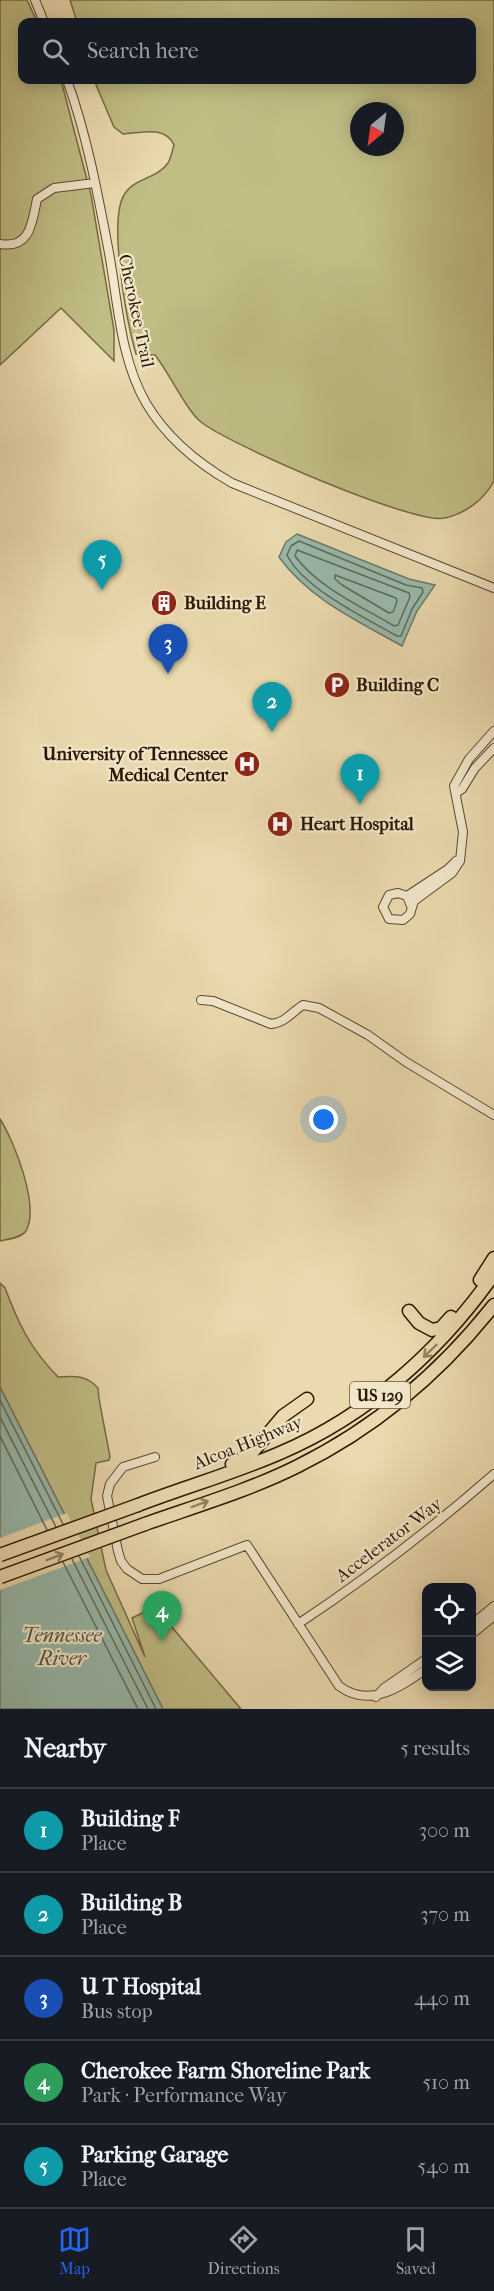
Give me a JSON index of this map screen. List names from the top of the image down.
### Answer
{
  "streets": {
    "highway": ["US 129", "Alcoa Highway"],
    "street": ["Cherokee Trail", "Accelerator Way"]
  },
  "water": ["Tennessee River"],
  "places": {
    "building": ["Building E"],
    "parking": ["Building C"],
    "hospital": ["University of Tennessee Medical Center", "Heart Hospital"]
  },
  "north": "bottom left",
  "page": {
    "search": "Search here",
    "pins": [
      "5",
      "3",
      "2",
      "1",
      "4"
    ],
    "heading": ["Nearby", "5 results"],
    "list": [
      {
        "mark": "1",
        "name": "Building F",
        "note": "Place",
        "value": "300 m"
      },
      {
        "mark": "2",
        "name": "Building B",
        "note": "Place",
        "value": "370 m"
      },
      {
        "mark": "3",
        "name": "U T Hospital",
        "note": "Bus stop",
        "value": "440 m"
      },
      {
        "mark": "4",
        "name": "Cherokee Farm Shoreline Park",
        "note": "Park · Performance Way",
        "value": "510 m"
      },
      {
        "mark": "5",
        "name": "Parking Garage",
        "note": "Place",
        "value": "540 m"
      }
    ],
    "nav": ["Map", "Directions", "Saved"]
  }
}
